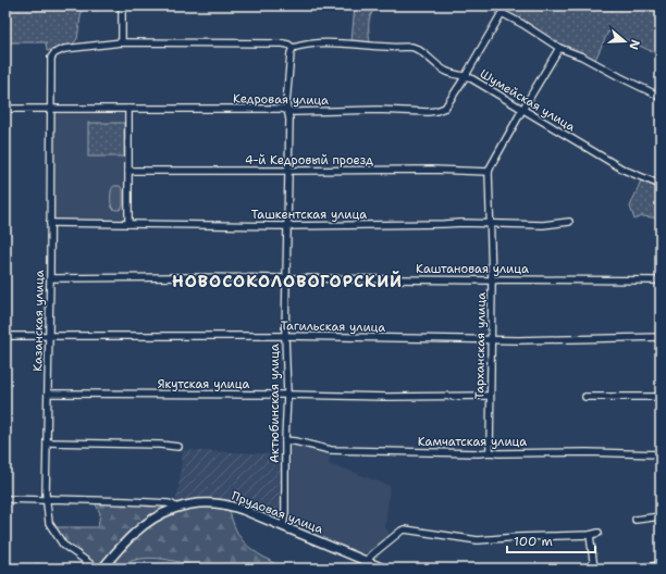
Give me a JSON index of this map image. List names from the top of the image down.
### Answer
{
  "streets": {
    "main road": ["Прудовая улица"],
    "street": [
      "Кедровая улица",
      "Шумейская улица",
      "4-й Кедровый проезд",
      "Ташкентская улица",
      "Каштановая улица",
      "Казанская улица",
      "Тагильская улица",
      "Тарханская улица",
      "Якутская улица",
      "Актюбинская улица",
      "Камчатская улица"
    ]
  },
  "crossings": [
    ["Кедровая улица", "Шумейская улица"],
    ["Кедровая улица", "Казанская улица"],
    ["Кедровая улица", "Тарханская улица"],
    ["Кедровая улица", "Актюбинская улица"],
    ["Шумейская улица", "Казанская улица"],
    ["Шумейская улица", "Тарханская улица"],
    ["Шумейская улица", "Актюбинская улица"],
    ["4-й Кедровый проезд", "Тарханская улица"],
    ["4-й Кедровый проезд", "Актюбинская улица"],
    ["Ташкентская улица", "Казанская улица"],
    ["Ташкентская улица", "Тарханская улица"],
    ["Ташкентская улица", "Актюбинская улица"],
    ["Каштановая улица", "Казанская улица"],
    ["Каштановая улица", "Тарханская улица"],
    ["Каштановая улица", "Актюбинская улица"],
    ["Казанская улица", "Тагильская улица"],
    ["Казанская улица", "Якутская улица"],
    ["Тагильская улица", "Тарханская улица"],
    ["Тагильская улица", "Актюбинская улица"],
    ["Тарханская улица", "Якутская улица"],
    ["Тарханская улица", "Камчатская улица"],
    ["Якутская улица", "Актюбинская улица"],
    ["Актюбинская улица", "Камчатская улица"],
    ["Актюбинская улица", "Прудовая улица"]
  ],
  "districts": ["НОВОСОКОЛОВОГОРСКИЙ"],
  "scale_bar": "100 m",
  "north": "right"
}
